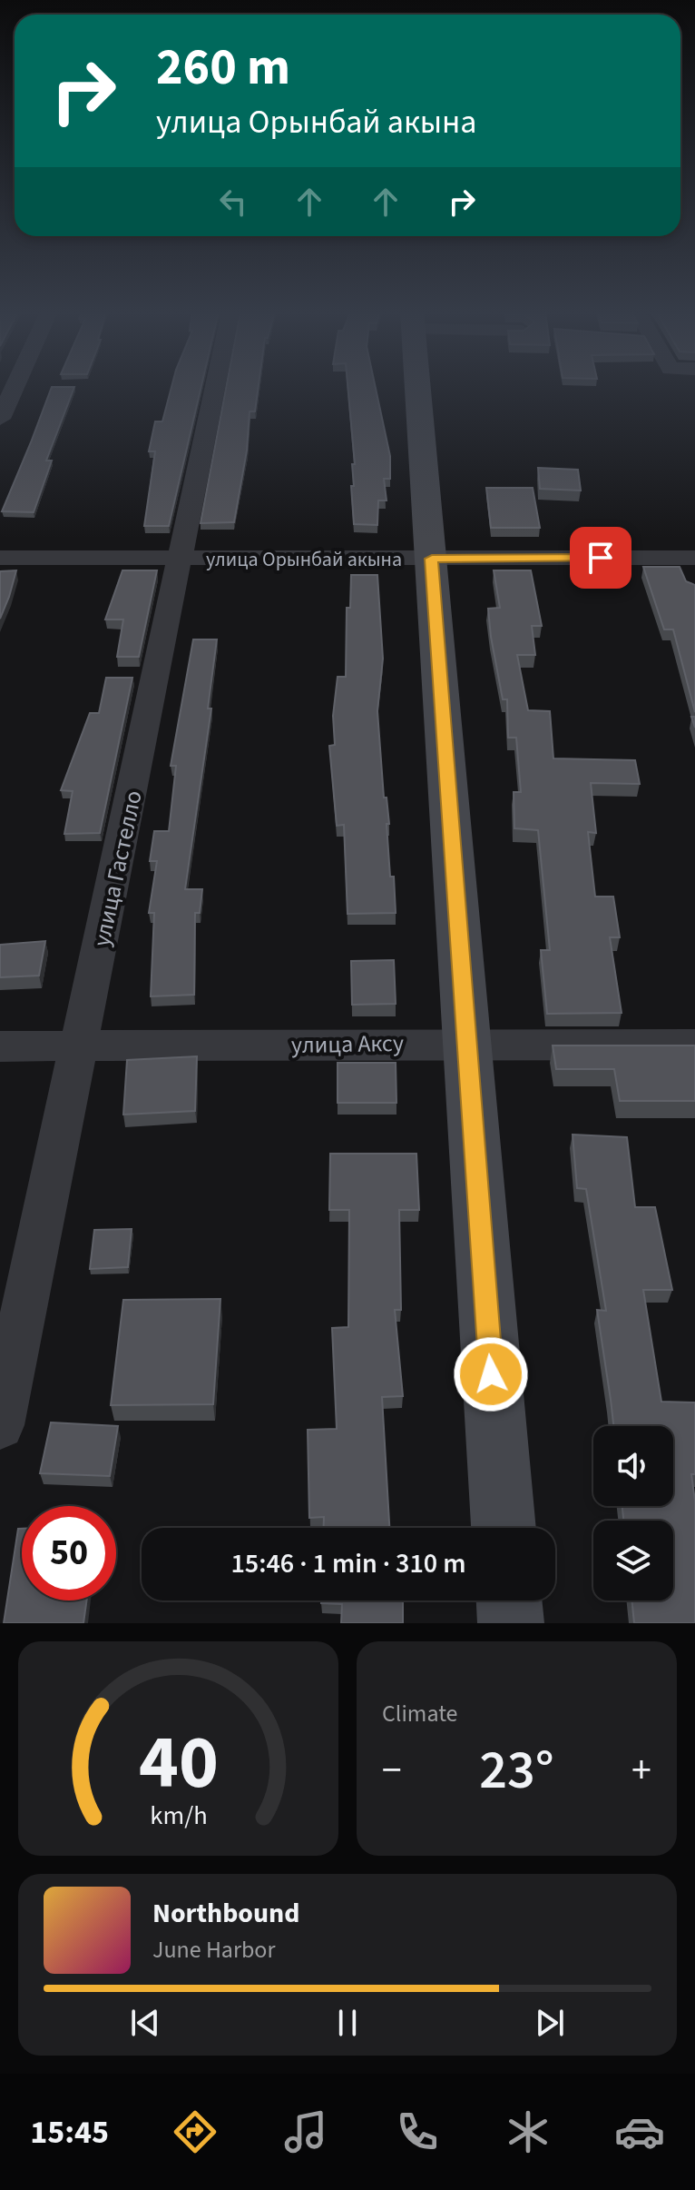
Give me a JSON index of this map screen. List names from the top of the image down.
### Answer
{
  "streets": {
    "street": ["улица Орынбай акына", "улица Гастелло", "улица Аксу"]
  },
  "crossings": [
    ["улица Орынбай акына", "улица Гастелло"],
    ["улица Гастелло", "улица Аксу"]
  ],
  "page": {
    "turn": ["260 m", "улица Орынбай акына"],
    "limit": "50",
    "trip": "15:46 · 1 min · 310 m",
    "tile": "Climate",
    "heat": ["−", "23°", "+"],
    "song": ["Northbound", "June Harbor"],
    "tabs": "15:45",
    "gauge": ["40", "km/h"]
  }
}
